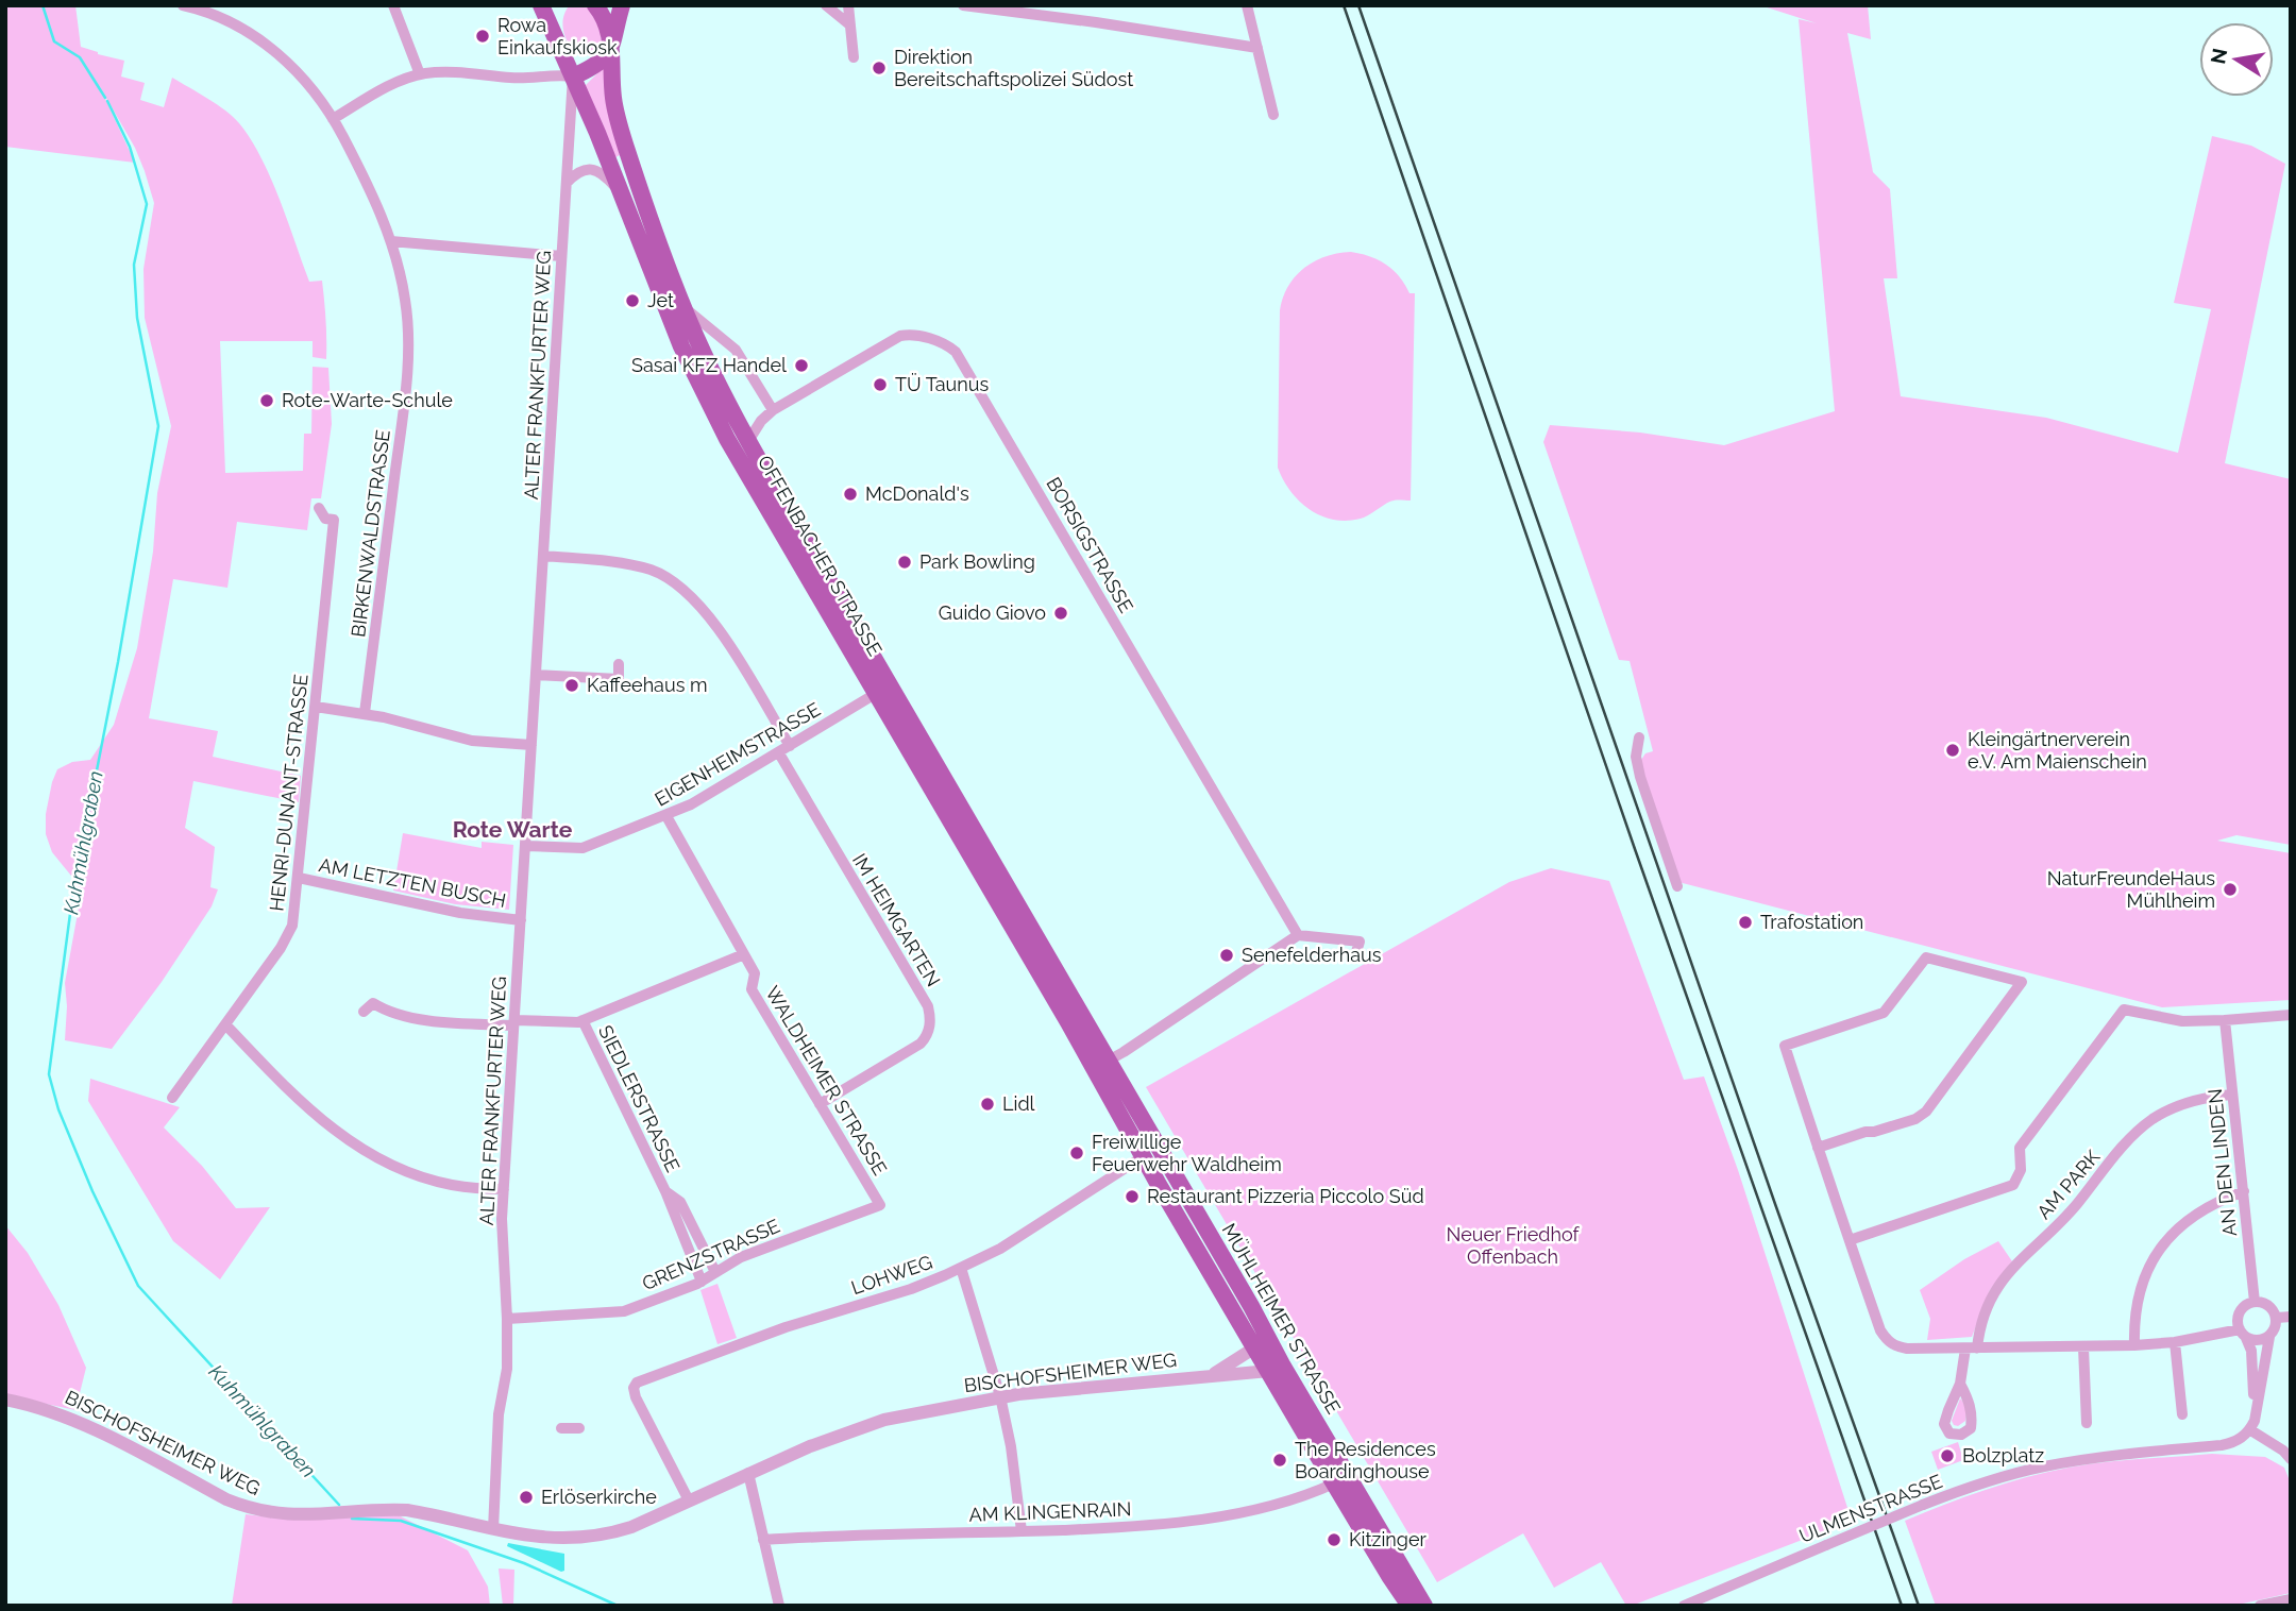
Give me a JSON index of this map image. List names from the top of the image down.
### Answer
{
  "streets": {
    "main road": ["OFFENBACHER STRASSE", "MÜHLHEIMER STRASSE"],
    "street": [
      "ALTER FRANKFURTER WEG",
      "BIRKENWALDSTRASSE",
      "BORSIGSTRASSE",
      "EIGENHEIMSTRASSE",
      "HENRI-DUNANT-STRASSE",
      "AM LETZTEN BUSCH",
      "IM HEIMGARTEN",
      "WALDHEIMER STRASSE",
      "SIEDLERSTRASSE",
      "AN DEN LINDEN",
      "AM PARK",
      "GRENZSTRASSE",
      "LOHWEG",
      "BISCHOFSHEIMER WEG",
      "ULMENSTRASSE",
      "AM KLINGENRAIN"
    ]
  },
  "crossings": [
    ["ALTER FRANKFURTER WEG", "OFFENBACHER STRASSE"],
    ["ALTER FRANKFURTER WEG", "EIGENHEIMSTRASSE"],
    ["ALTER FRANKFURTER WEG", "AM LETZTEN BUSCH"],
    ["ALTER FRANKFURTER WEG", "GRENZSTRASSE"],
    ["ALTER FRANKFURTER WEG", "BISCHOFSHEIMER WEG"],
    ["BORSIGSTRASSE", "OFFENBACHER STRASSE"],
    ["OFFENBACHER STRASSE", "EIGENHEIMSTRASSE"],
    ["OFFENBACHER STRASSE", "MÜHLHEIMER STRASSE"],
    ["EIGENHEIMSTRASSE", "IM HEIMGARTEN"],
    ["EIGENHEIMSTRASSE", "WALDHEIMER STRASSE"],
    ["HENRI-DUNANT-STRASSE", "AM LETZTEN BUSCH"],
    ["IM HEIMGARTEN", "WALDHEIMER STRASSE"],
    ["WALDHEIMER STRASSE", "GRENZSTRASSE"],
    ["SIEDLERSTRASSE", "GRENZSTRASSE"],
    ["AN DEN LINDEN", "AM PARK"],
    ["LOHWEG", "MÜHLHEIMER STRASSE"],
    ["LOHWEG", "BISCHOFSHEIMER WEG"],
    ["MÜHLHEIMER STRASSE", "BISCHOFSHEIMER WEG"],
    ["MÜHLHEIMER STRASSE", "AM KLINGENRAIN"]
  ],
  "districts": ["Rote Warte"],
  "water": ["Kuhmühlgraben"],
  "parks": ["Neuer Friedhof Offenbach"],
  "places": [
    "Rowa Einkaufskiosk",
    "Direktion Bereitschaftspolizei Südost",
    "Jet",
    "Sasai KFZ Handel",
    "TÜ Taunus",
    "Rote-Warte-Schule",
    "McDonald's",
    "Park Bowling",
    "Guido Giovo",
    "Kaffeehaus m",
    "Kleingärtnerverein e.V. Am Maienschein",
    "NaturFreundeHaus Mühlheim",
    "Trafostation",
    "Senefelderhaus",
    "Lidl",
    "Freiwillige Feuerwehr Waldheim",
    "Restaurant Pizzeria Piccolo Süd",
    "Bolzplatz",
    "The Residences Boardinghouse",
    "Erlöserkirche",
    "Kitzinger"
  ],
  "north": "left"
}
